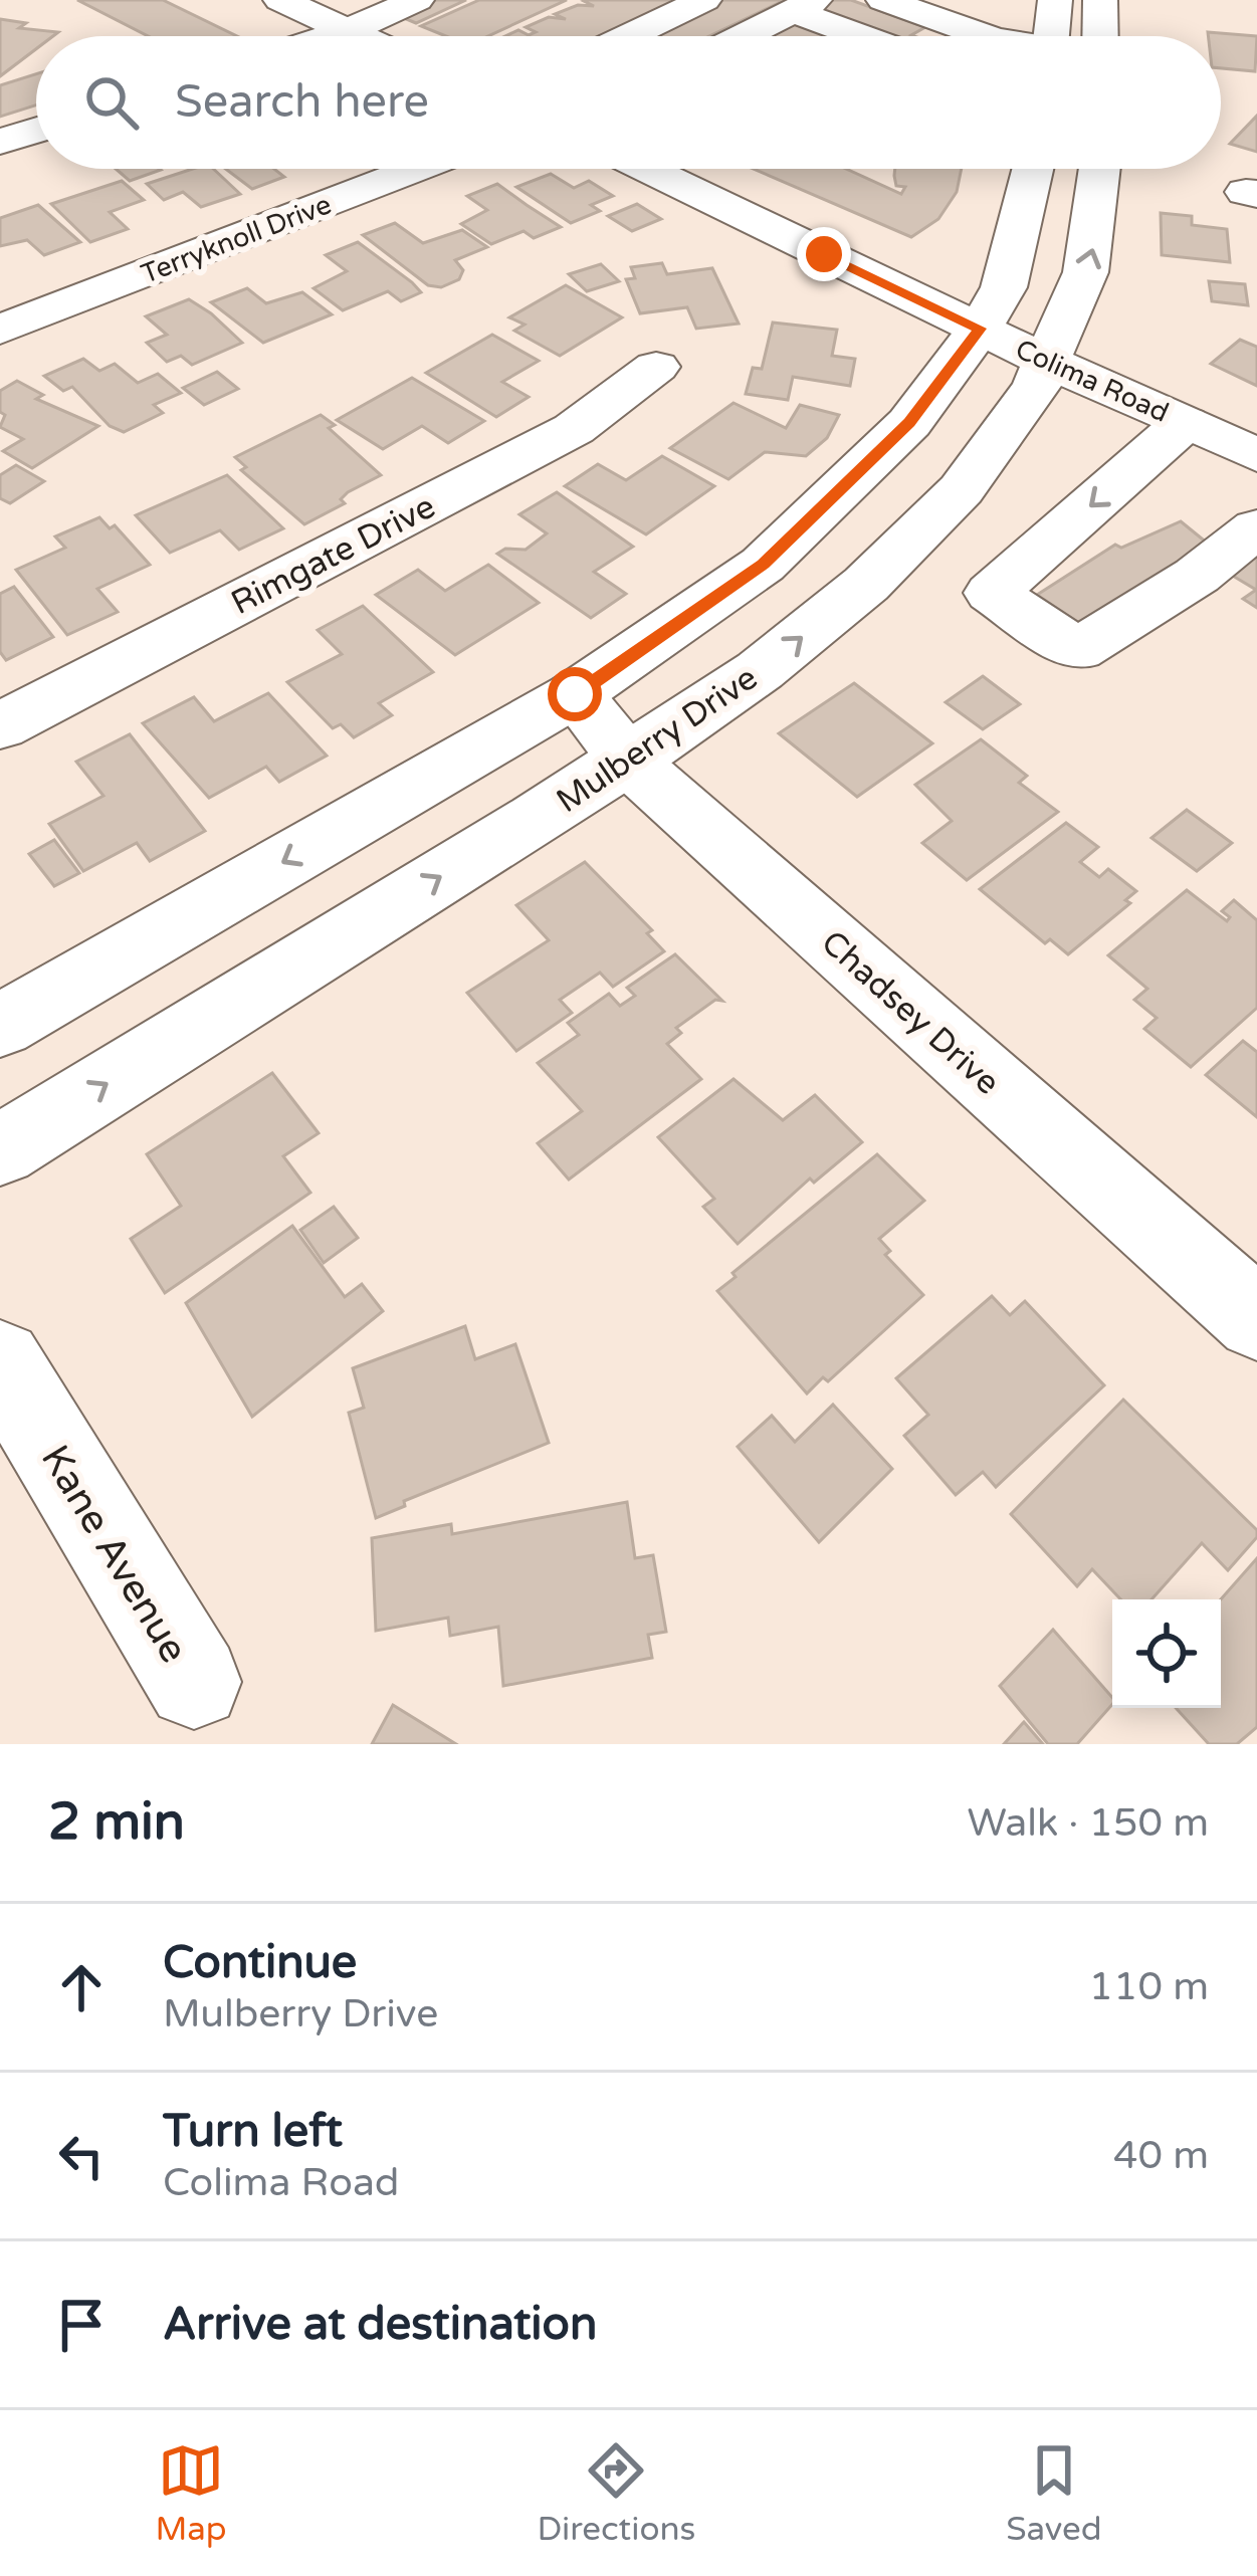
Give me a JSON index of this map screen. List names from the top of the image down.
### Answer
{
  "streets": {
    "main road": [
      "Terryknoll Drive",
      "Colima Road",
      "Rimgate Drive",
      "Mulberry Drive",
      "Chadsey Drive",
      "Kane Avenue"
    ]
  },
  "crossings": [
    ["Colima Road", "Mulberry Drive"],
    ["Mulberry Drive", "Chadsey Drive"]
  ],
  "page": {
    "search": "Search here",
    "heading": ["2 min", "Walk · 150 m"],
    "list": [
      ["Continue", "Mulberry Drive", "110 m"],
      ["Turn left", "Colima Road", "40 m"],
      "Arrive at destination"
    ],
    "nav": ["Map", "Directions", "Saved"]
  }
}
